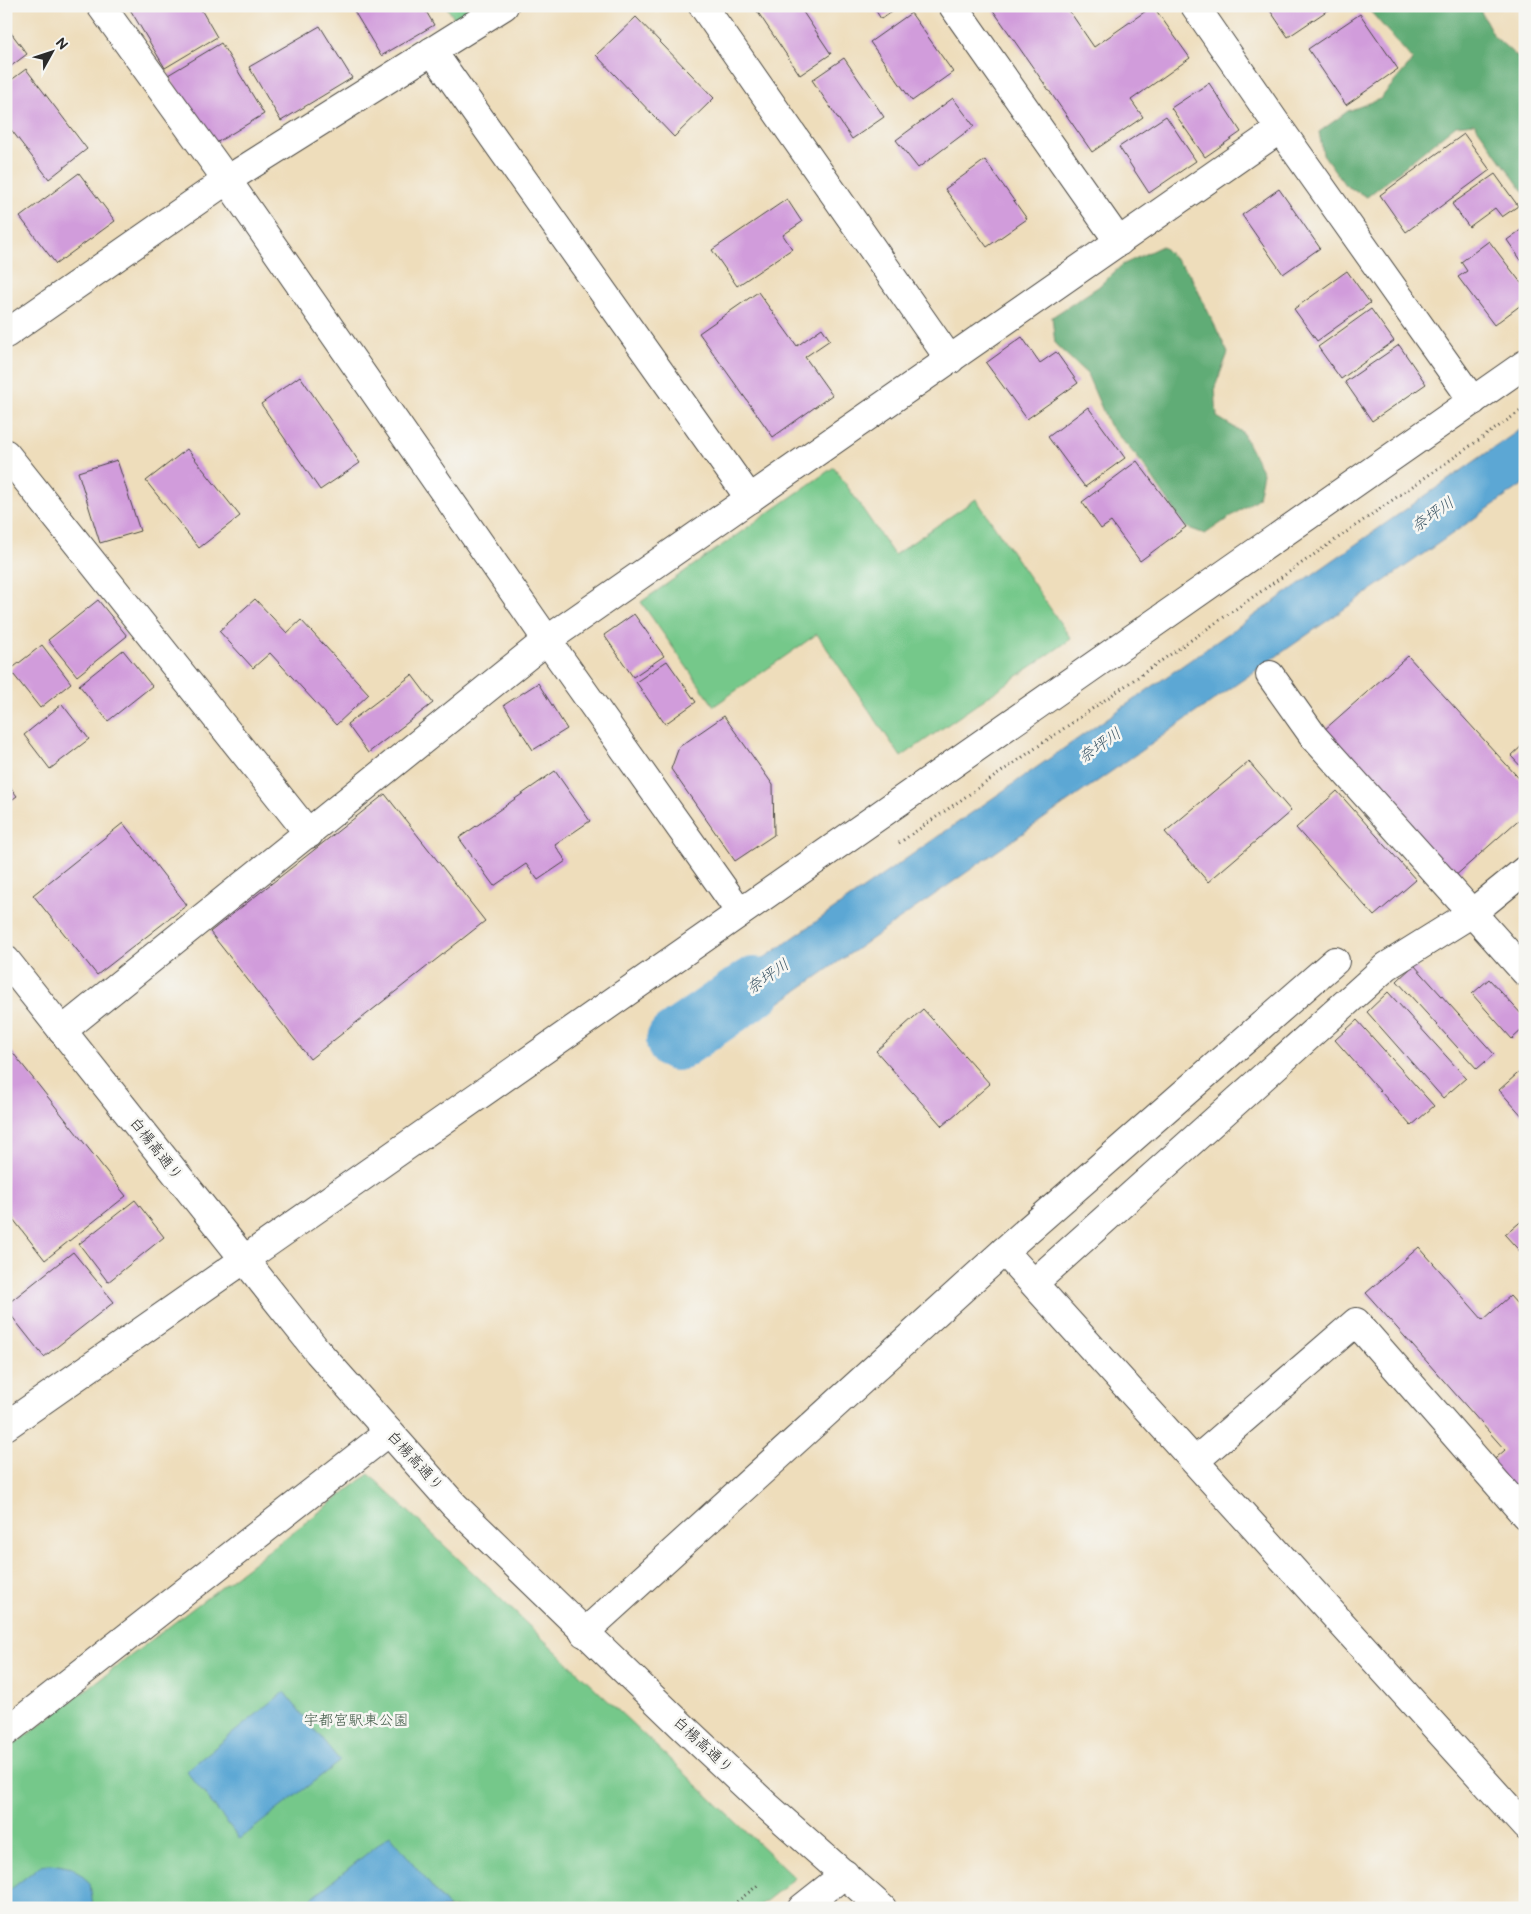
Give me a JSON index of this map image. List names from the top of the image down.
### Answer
{
  "streets": {
    "street": ["白楊高通り"]
  },
  "water": ["奈坪川"],
  "parks": ["宇都宮駅東公園"],
  "north": "top right"
}
